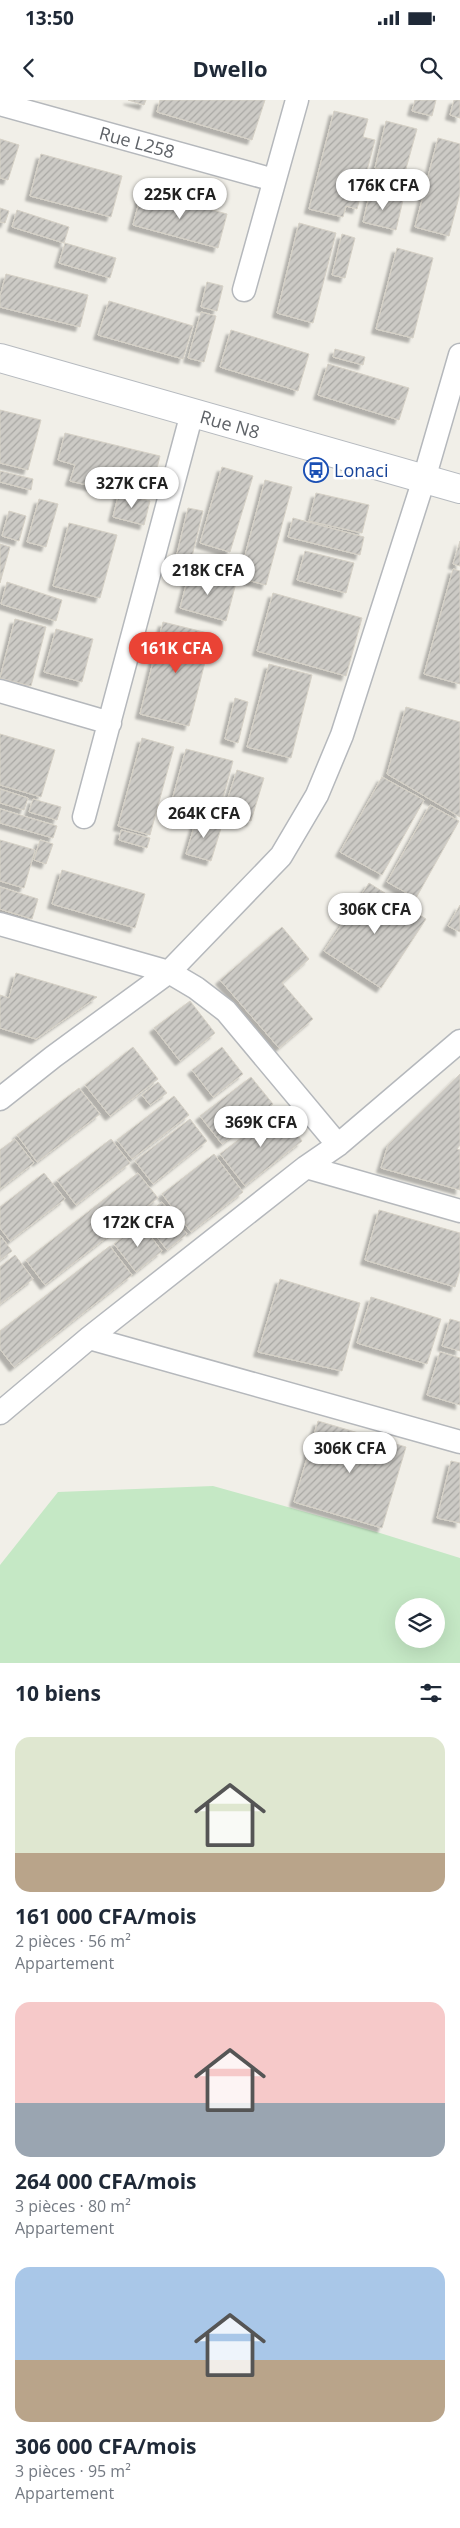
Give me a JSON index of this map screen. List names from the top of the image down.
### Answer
{
  "streets": {
    "street": ["Rue L258", "Rue N8"]
  },
  "places": {
    "bus stop": ["Lonaci"]
  },
  "page": {
    "status": "13:50",
    "header": "Dwello",
    "price": [
      "176K CFA",
      "225K CFA",
      "327K CFA",
      "218K CFA",
      "161K CFA",
      "264K CFA",
      "306K CFA",
      "369K CFA",
      "172K CFA",
      "306K CFA"
    ],
    "heading": "10 biens",
    "list": [
      {
        "name": "161 000 CFA/mois",
        "note": "2 pièces · 56 m² · Appartement"
      },
      {
        "name": "264 000 CFA/mois",
        "note": "3 pièces · 80 m² · Appartement"
      },
      {
        "name": "306 000 CFA/mois",
        "note": "3 pièces · 95 m² · Appartement"
      }
    ]
  }
}
